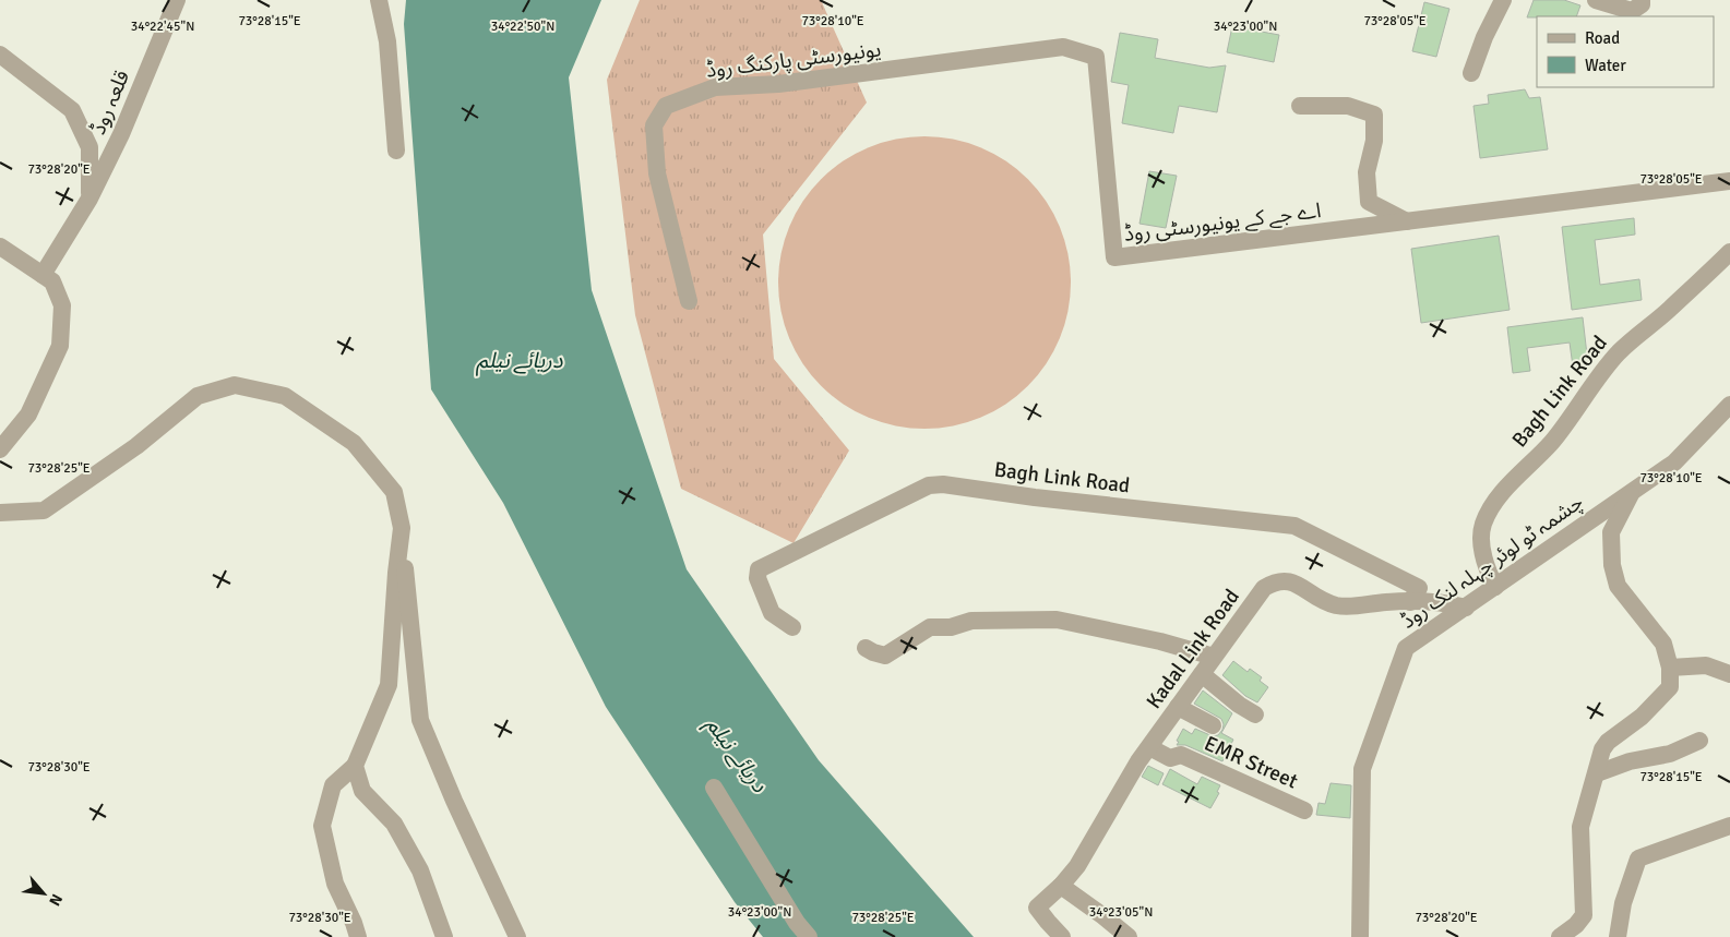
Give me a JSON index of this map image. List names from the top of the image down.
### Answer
{
  "streets": {
    "street": [
      "یونیورسٹی پارکنگ روڈ",
      "قلعہ روڈ",
      "اے جے کے یونیورسٹی روڈ",
      "Bagh Link Road",
      "چشمہ ٹو لوئر چہلہ لنک روڈ",
      "Kadal Link Road",
      "EMR Street"
    ]
  },
  "crossings": [
    ["یونیورسٹی پارکنگ روڈ", "اے جے کے یونیورسٹی روڈ"],
    ["Bagh Link Road", "چشمہ ٹو لوئر چہلہ لنک روڈ"],
    ["Bagh Link Road", "Kadal Link Road"],
    ["چشمہ ٹو لوئر چہلہ لنک روڈ", "Kadal Link Road"],
    ["Kadal Link Road", "EMR Street"]
  ],
  "water": ["دریائے نیلم"],
  "legend": ["Road", "Water"],
  "north": "bottom right",
  "coordinates": [
    "73°28'15\"E",
    "73°28'10\"E",
    "73°28'05\"E",
    "34°22'45\"N",
    "34°22'50\"N",
    "34°23'00\"N",
    "73°28'20\"E",
    "73°28'25\"E",
    "73°28'30\"E",
    "34°23'05\"N"
  ]
}
